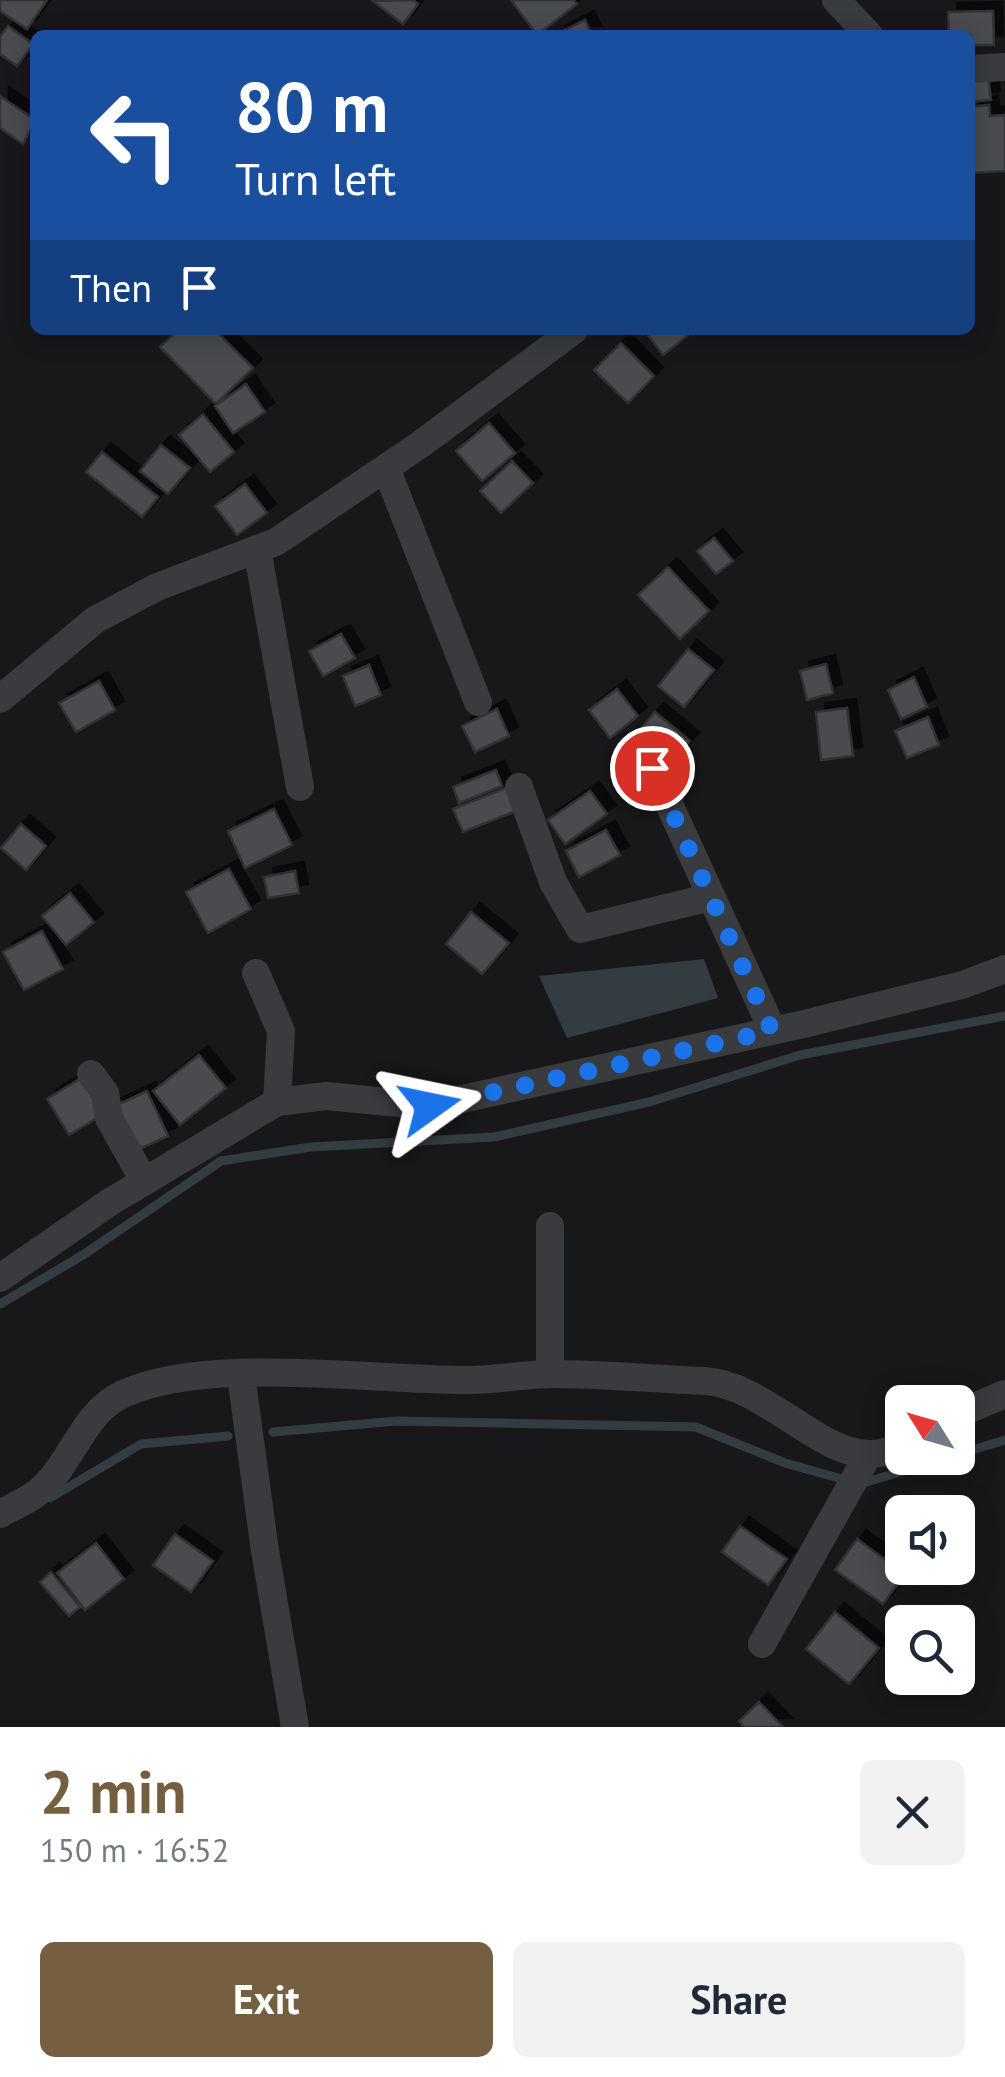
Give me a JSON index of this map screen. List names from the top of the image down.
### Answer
{
  "north": "top left",
  "page": {
    "turn": ["80 m", "Turn left"],
    "then": "Then",
    "heading": ["2 min", "150 m · 16:52"],
    "buttons": ["Exit", "Share"]
  }
}
